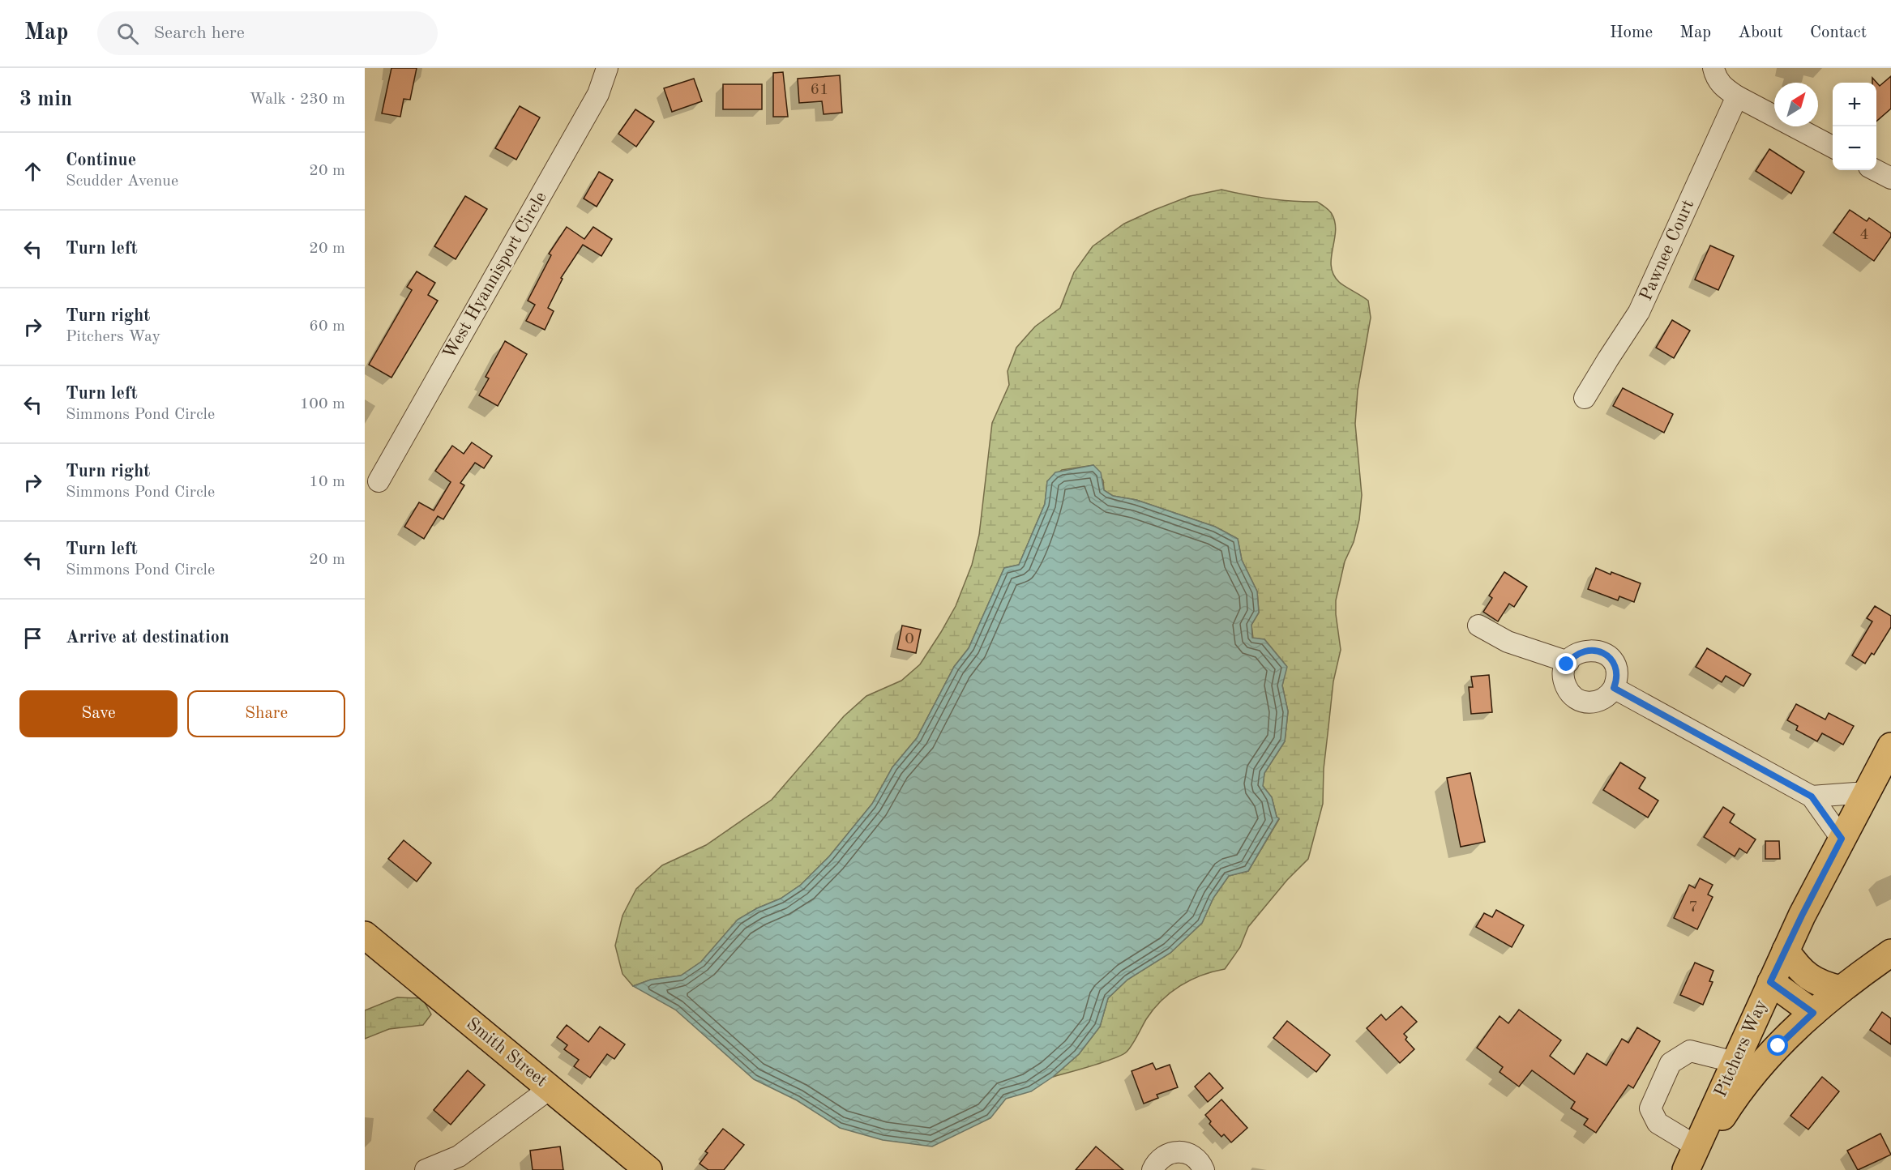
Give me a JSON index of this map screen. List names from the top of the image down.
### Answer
{
  "streets": {
    "main road": ["Pitchers Way", "Smith Street"],
    "street": ["Pawnee Court", "West Hyannisport Circle"]
  },
  "house_numbers": [
    "61",
    "4",
    "0",
    "7"
  ],
  "north": "top right",
  "page": {
    "header": "Map",
    "search": "Search here",
    "nav": [
      "Home",
      "Map",
      "About",
      "Contact"
    ],
    "heading": ["3 min", "Walk · 230 m"],
    "map_buttons": ["+", "−"],
    "list": [
      ["Continue", "Scudder Avenue", "20 m"],
      ["Turn left", "20 m"],
      ["Turn right", "Pitchers Way", "60 m"],
      ["Turn left", "Simmons Pond Circle", "100 m"],
      ["Turn right", "Simmons Pond Circle", "10 m"],
      ["Turn left", "Simmons Pond Circle", "20 m"],
      "Arrive at destination"
    ],
    "buttons": ["Save", "Share"]
  }
}
